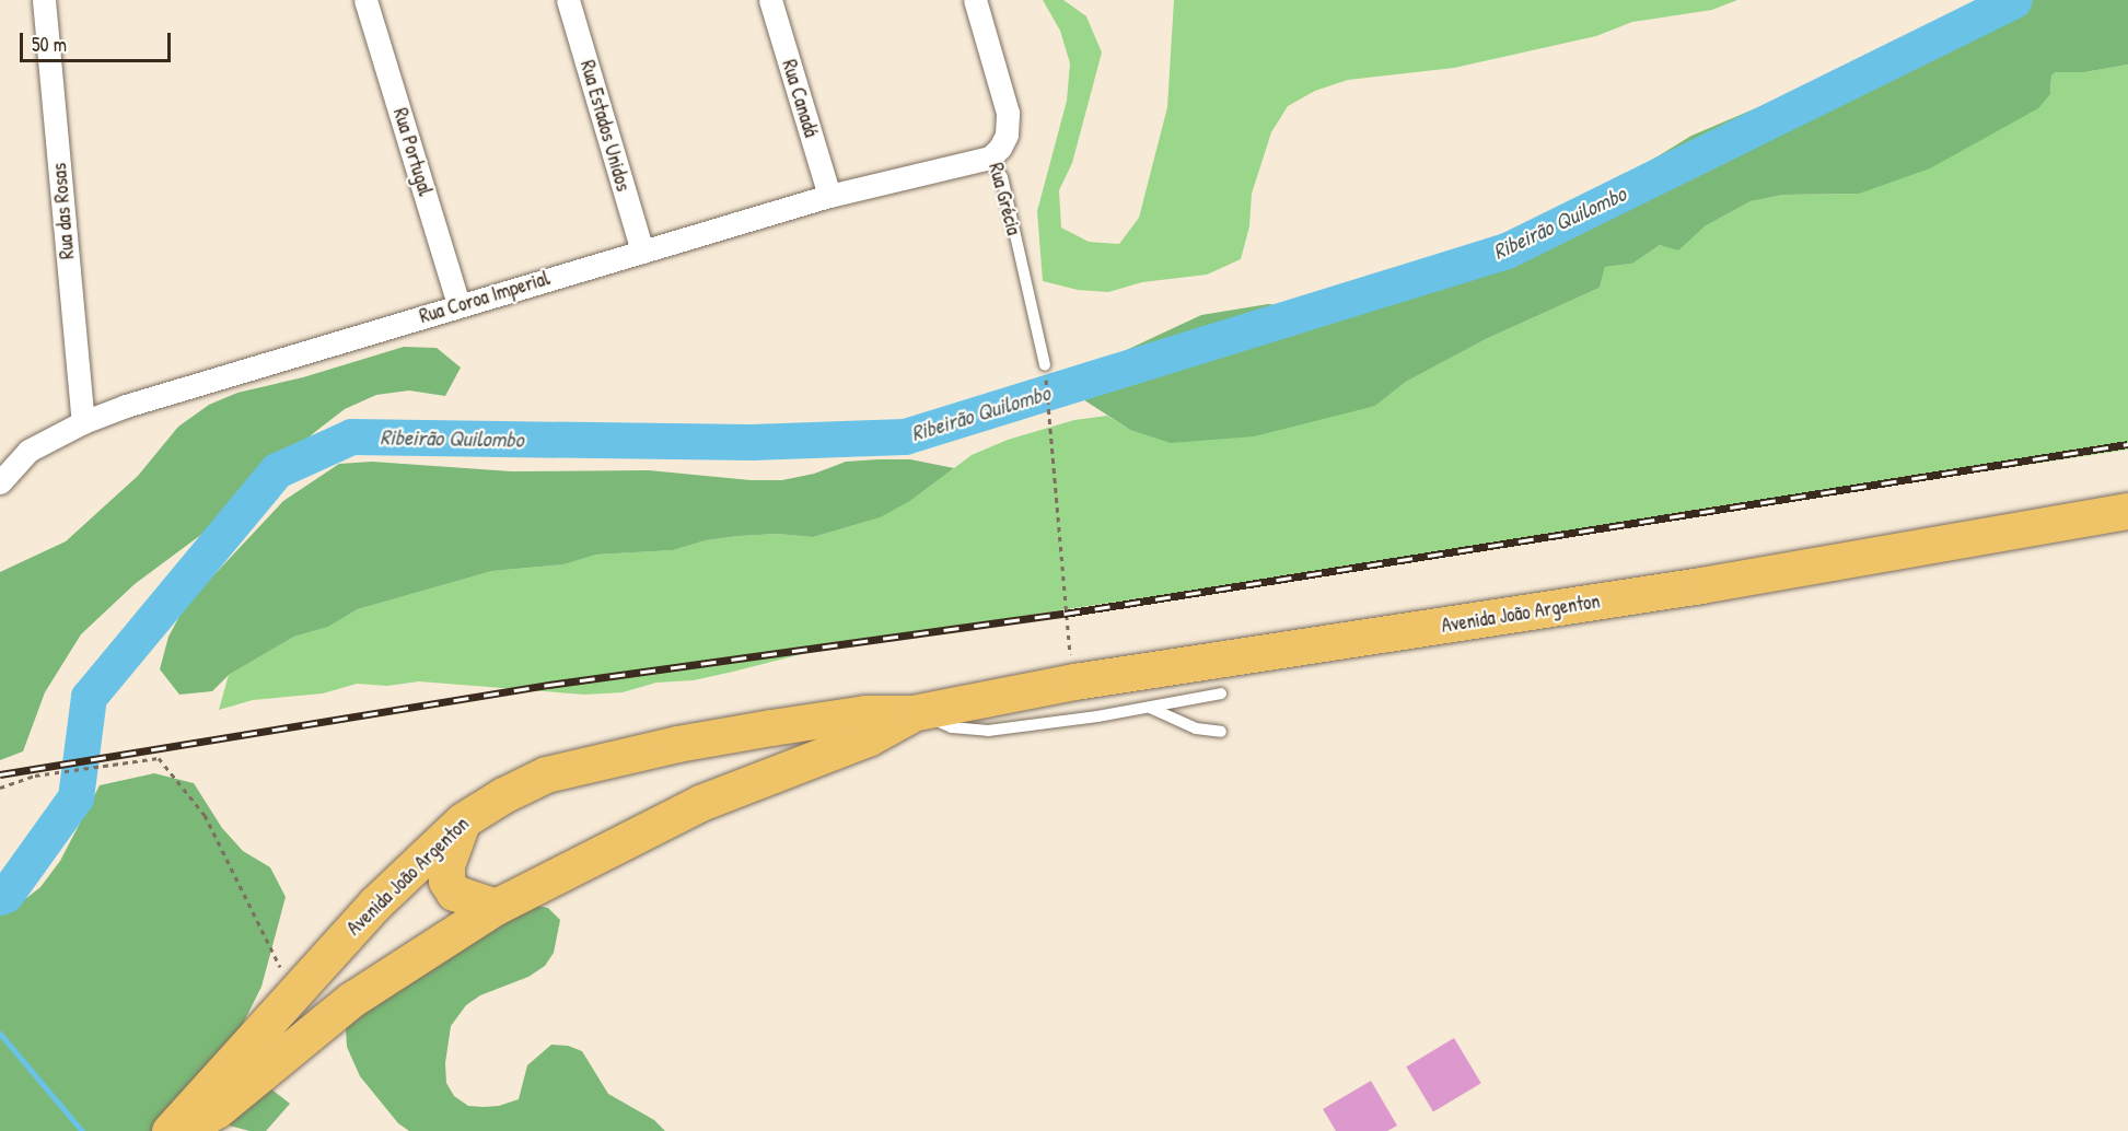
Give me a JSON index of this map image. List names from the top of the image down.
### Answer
{
  "streets": {
    "main road": ["Avenida João Argenton"],
    "street": [
      "Rua Canadá",
      "Rua Estados Unidos",
      "Rua Portugal",
      "Rua Grécia",
      "Rua das Rosas",
      "Rua Coroa Imperial"
    ]
  },
  "crossings": [
    ["Rua Canadá", "Rua Coroa Imperial"],
    ["Rua Estados Unidos", "Rua Coroa Imperial"],
    ["Rua Portugal", "Rua Coroa Imperial"],
    ["Rua Grécia", "Rua Coroa Imperial"],
    ["Rua das Rosas", "Rua Coroa Imperial"]
  ],
  "water": ["Ribeirão Quilombo"],
  "scale_bar": "50 m"
}
